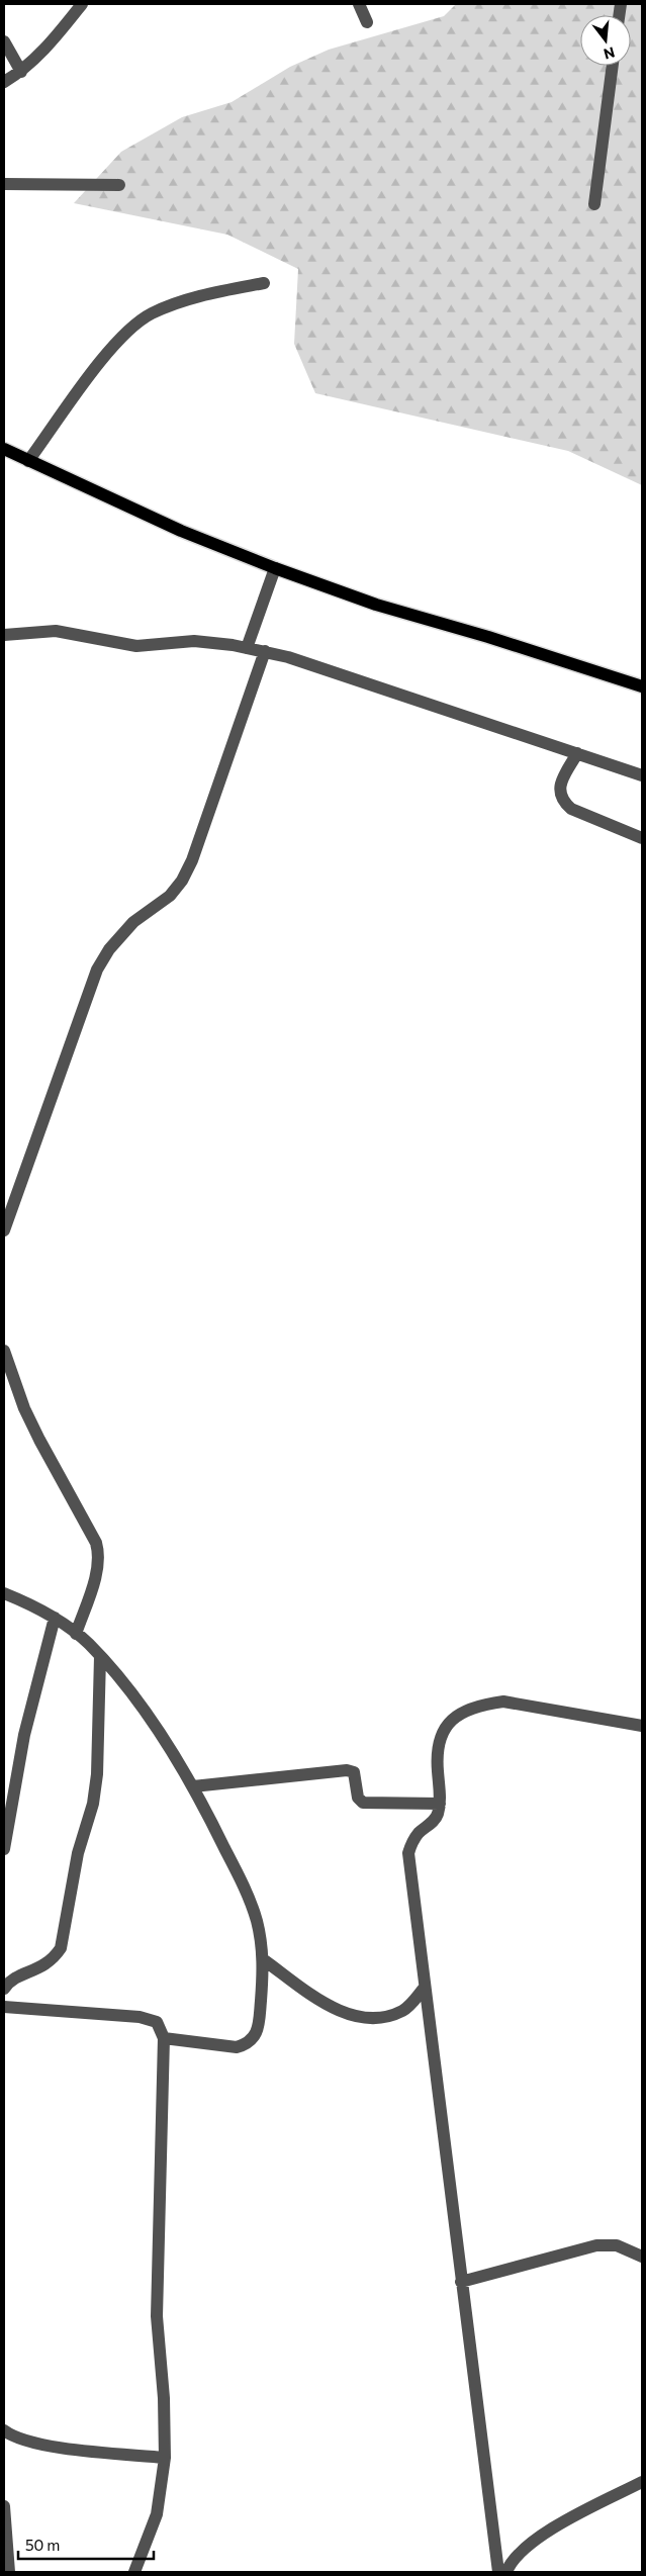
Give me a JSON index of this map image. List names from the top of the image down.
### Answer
{
  "scale_bar": "50 m",
  "north": "bottom"
}
